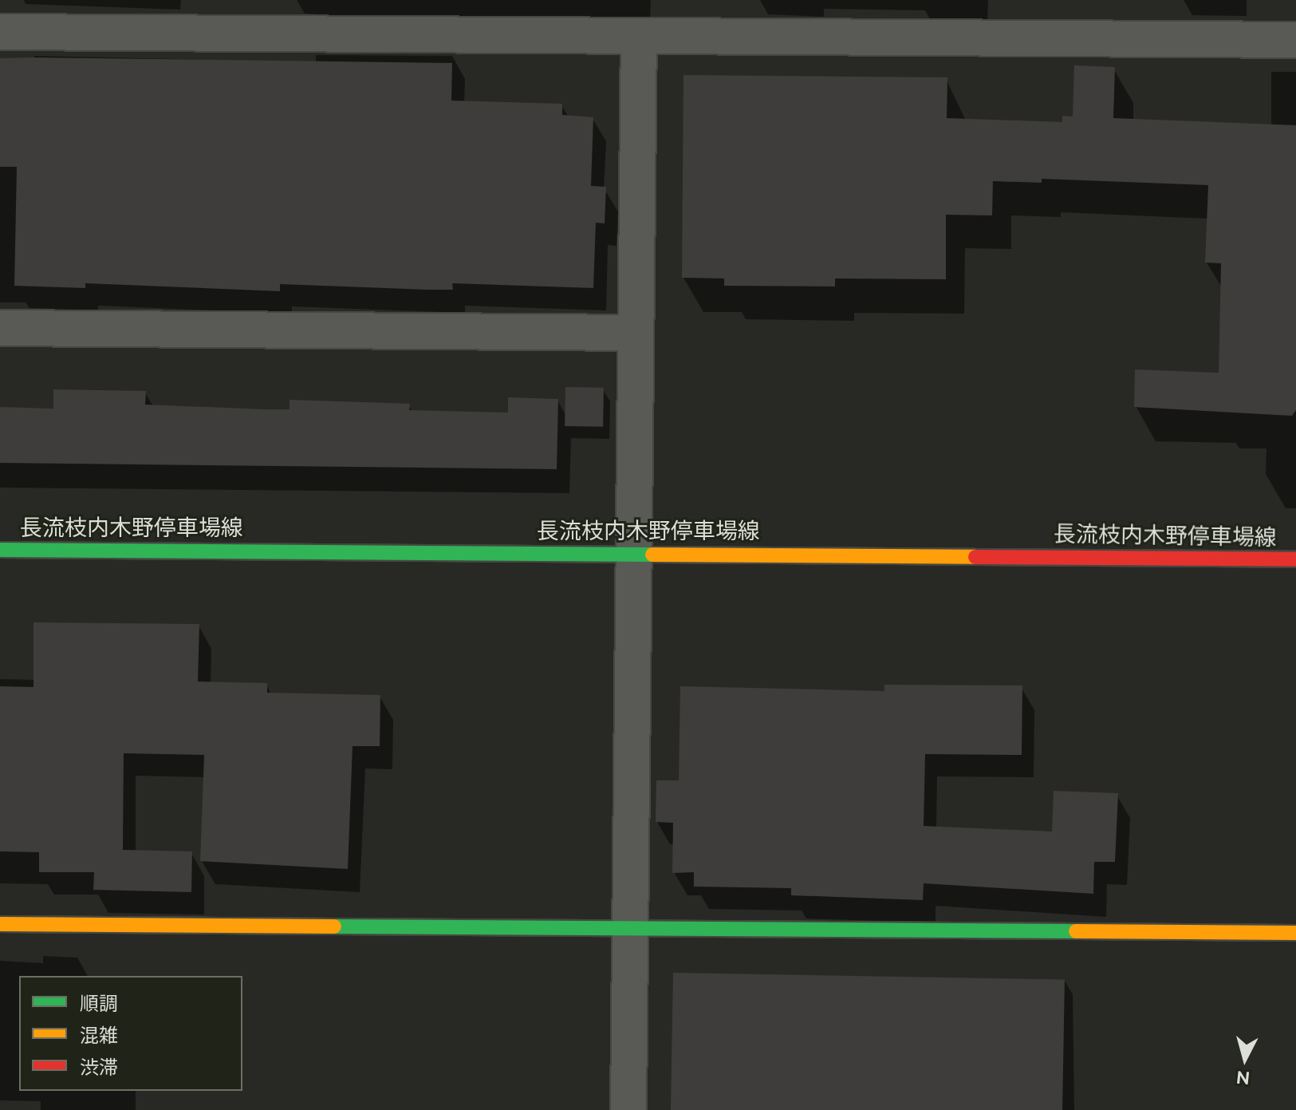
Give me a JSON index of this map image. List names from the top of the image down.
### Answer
{
  "streets": {
    "main road": ["長流枝内木野停車場線"]
  },
  "legend": ["順調", "混雑", "渋滞"],
  "north": "bottom"
}
